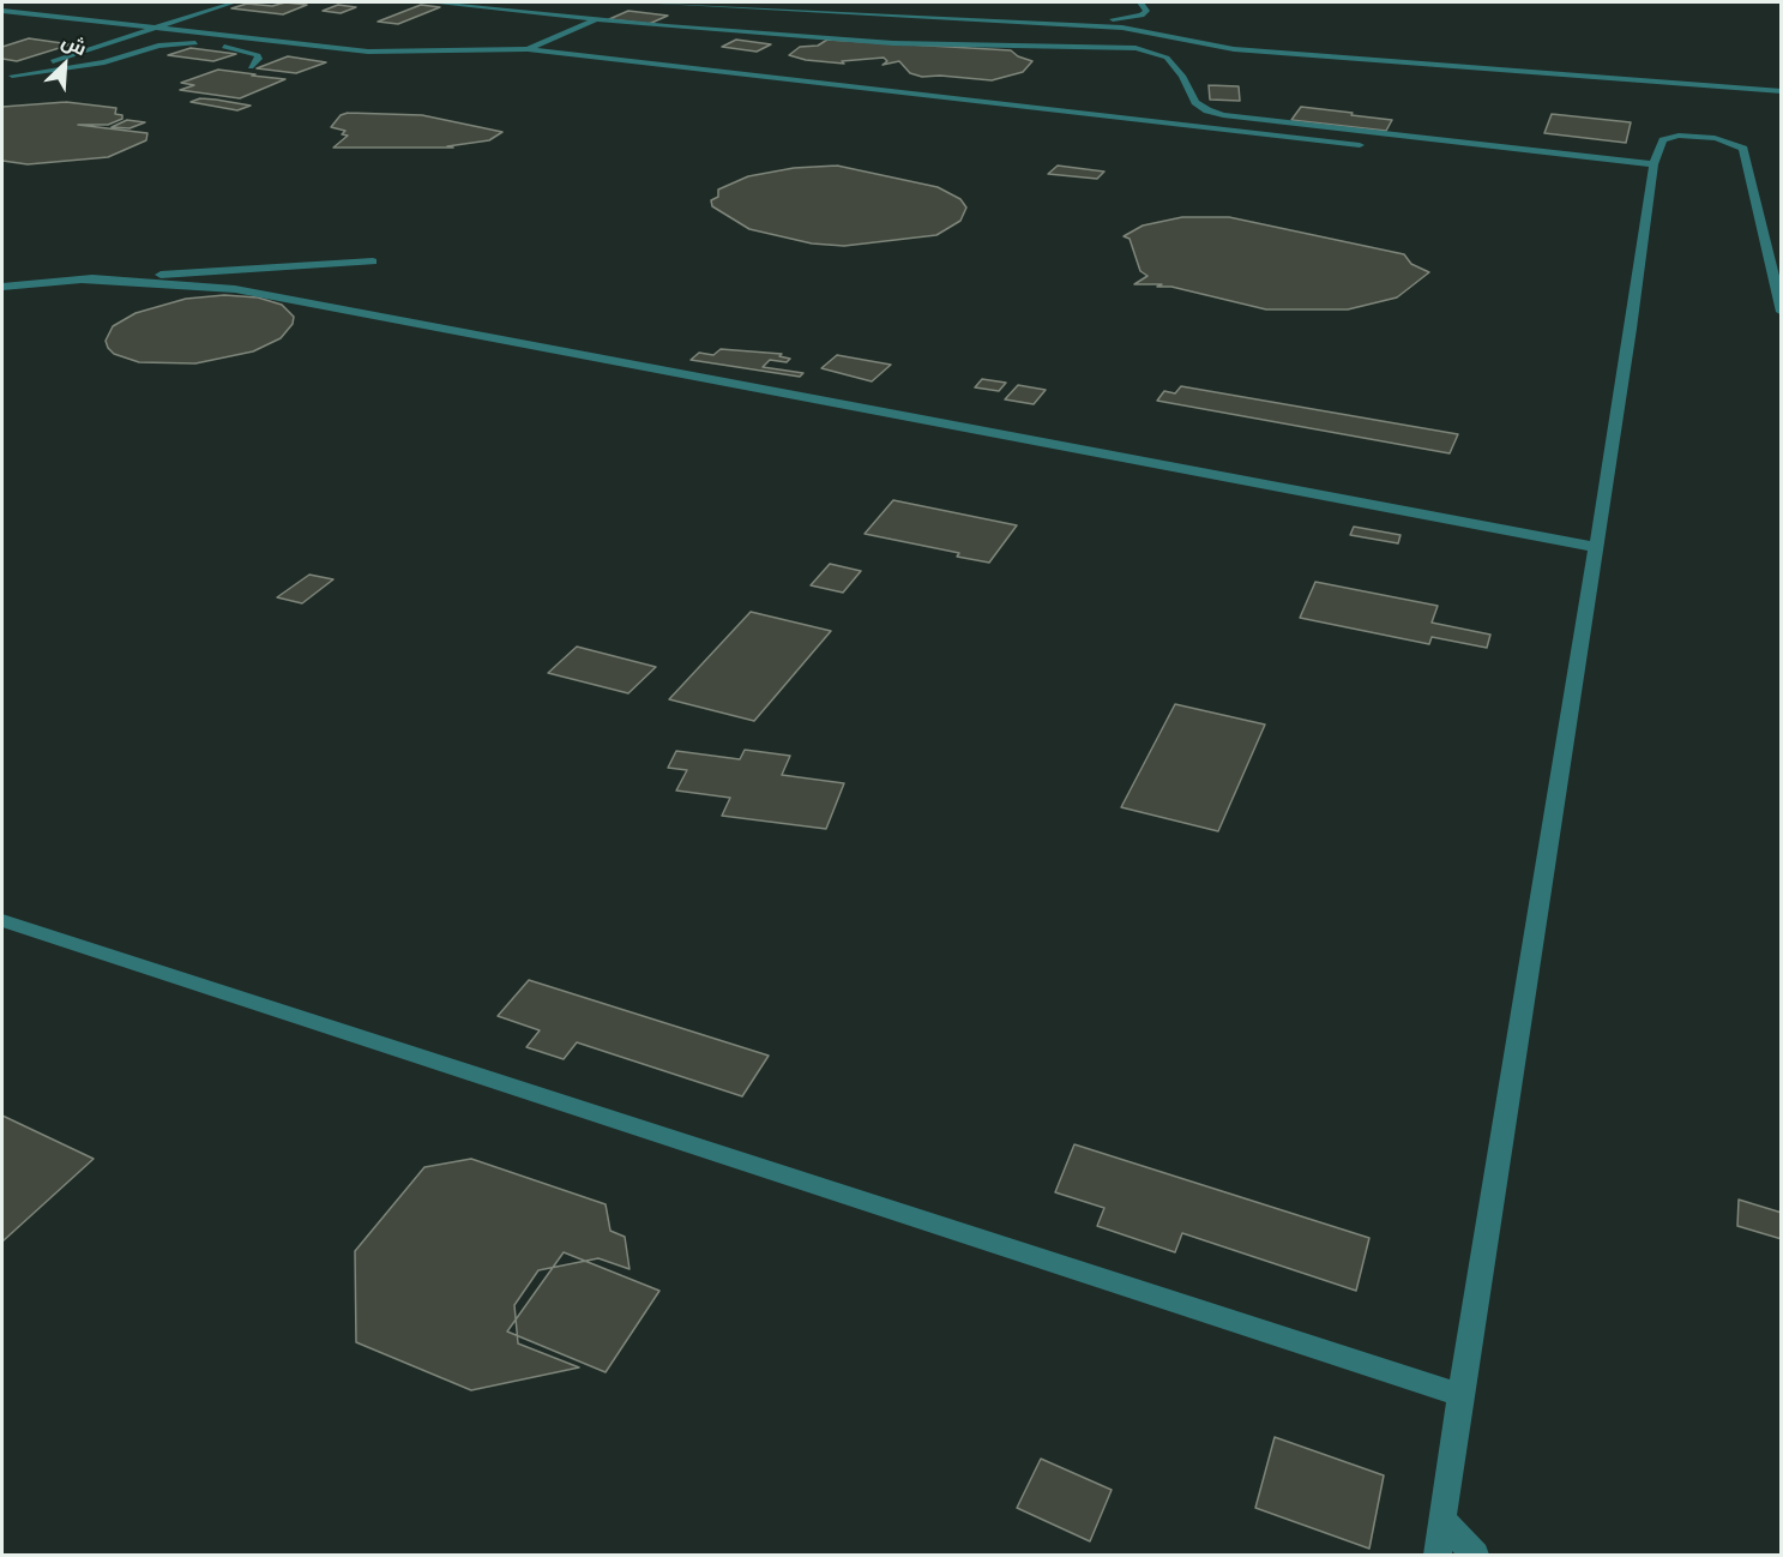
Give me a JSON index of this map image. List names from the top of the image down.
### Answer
{
  "north": "top right"
}
